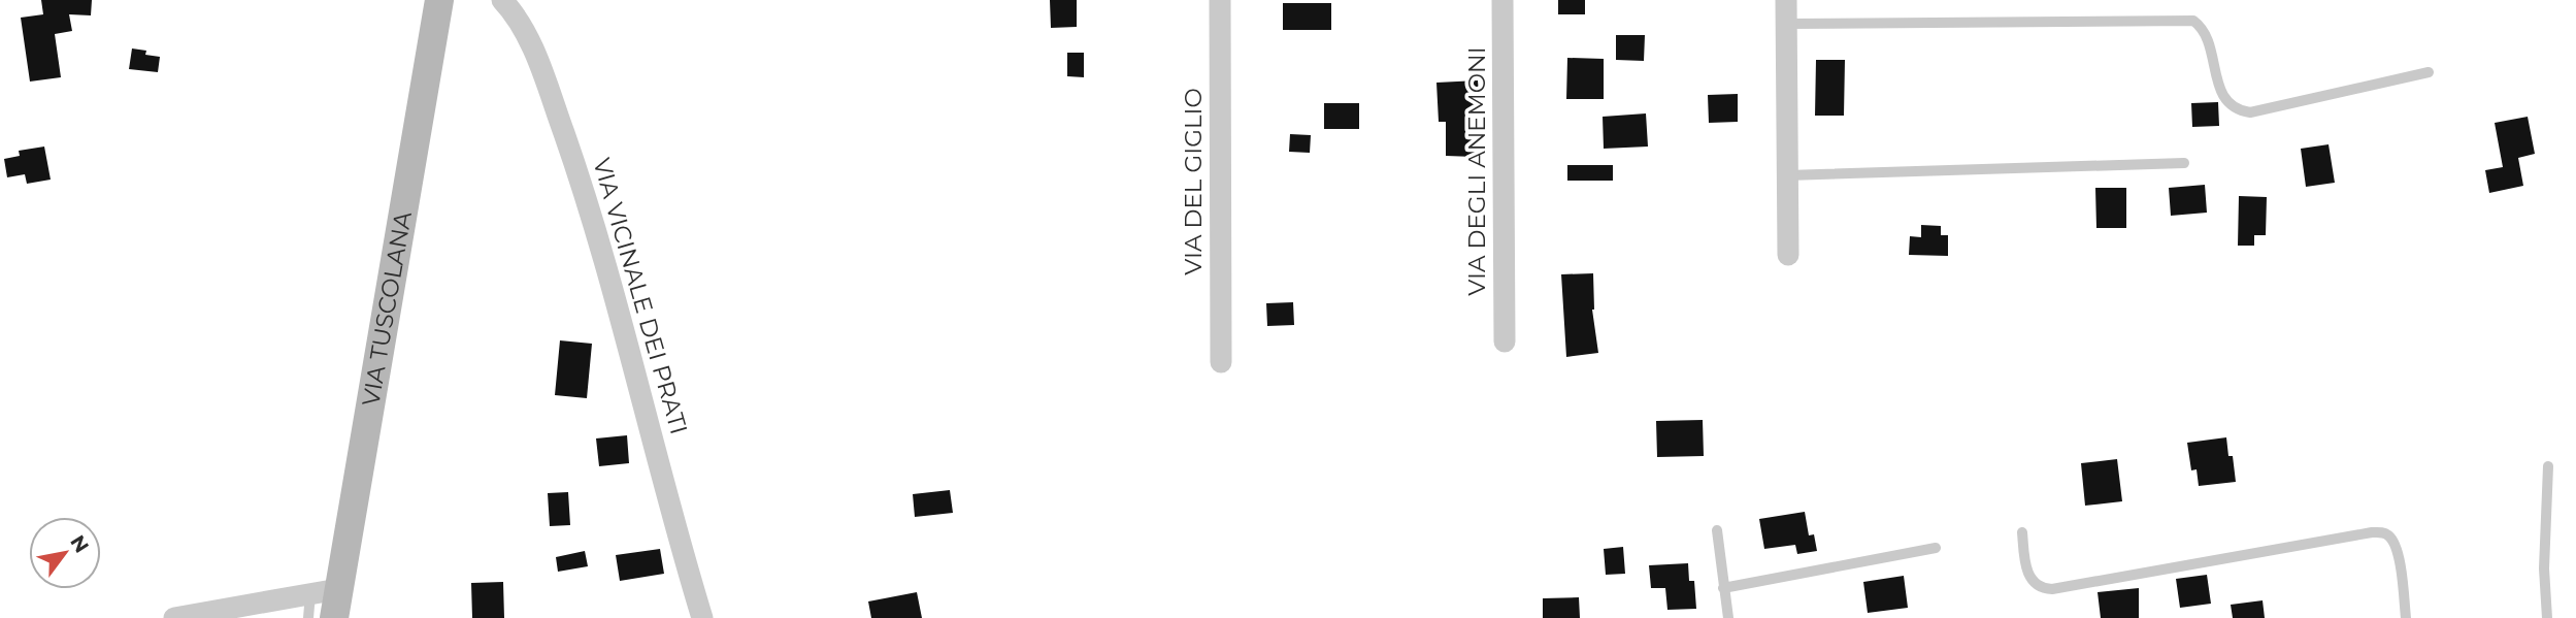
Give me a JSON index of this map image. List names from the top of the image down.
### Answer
{
  "streets": {
    "main road": ["VIA TUSCOLANA"],
    "street": ["VIA DEGLI ANEMONI", "VIA DEL GIGLIO", "VIA VICINALE DEI PRATI"]
  },
  "north": "top right"
}
